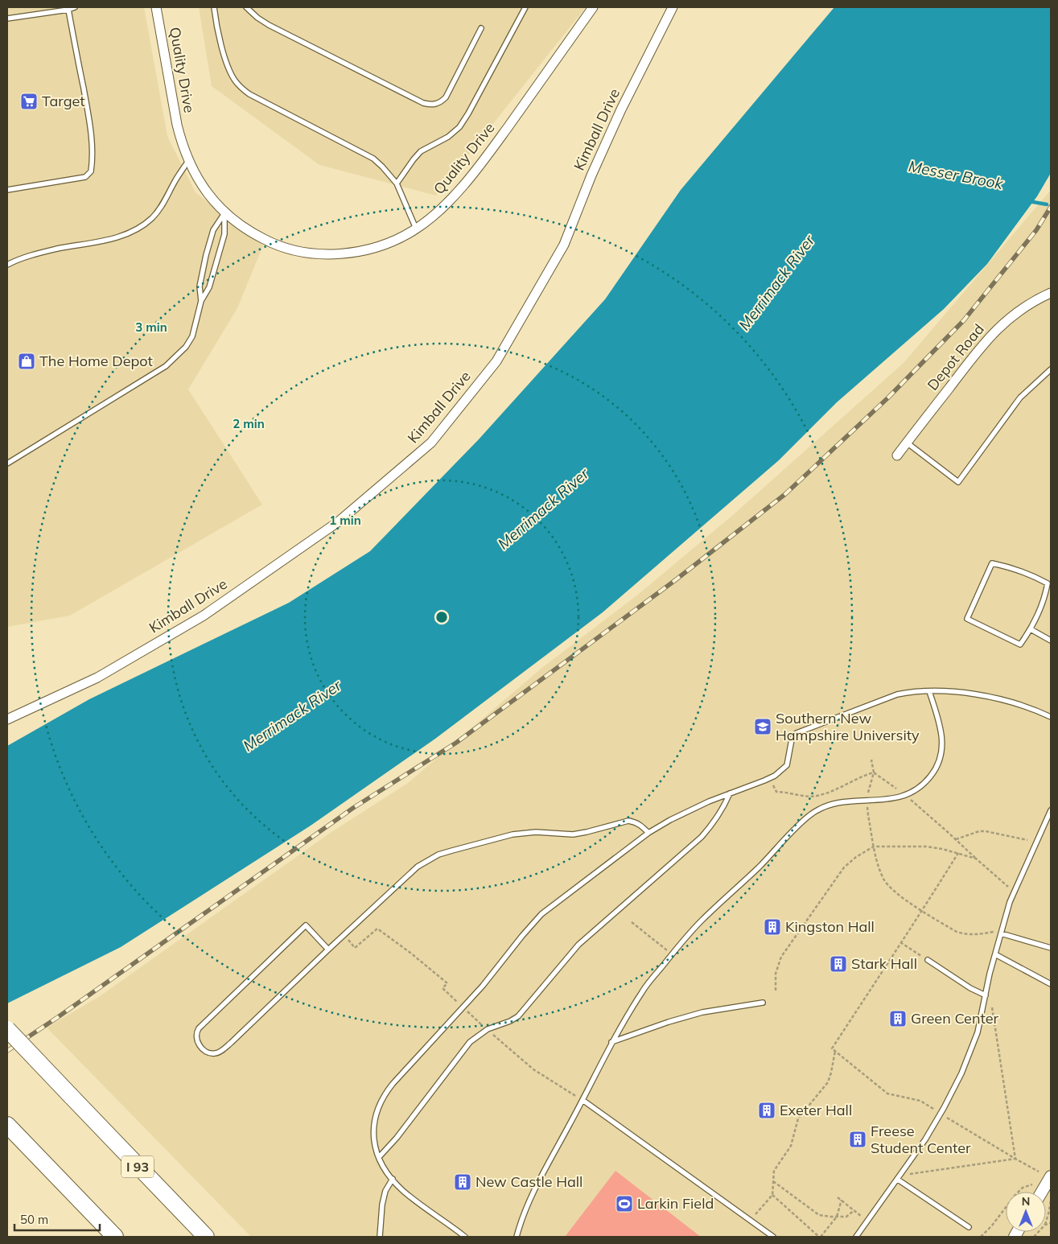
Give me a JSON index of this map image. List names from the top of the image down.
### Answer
{
  "streets": {
    "highway": ["I 93"],
    "street": ["Quality Drive", "Kimball Drive", "Depot Road"]
  },
  "water": ["Messer Brook", "Merrimack River"],
  "places": {
    "supermarket": ["Target"],
    "shop": ["The Home Depot"],
    "school or university": ["Southern New Hampshire University"],
    "building": [
      "Kingston Hall",
      "Stark Hall",
      "Green Center",
      "Exeter Hall",
      "Freese Student Center",
      "New Castle Hall"
    ],
    "sports": ["Larkin Field"]
  },
  "scale_bar": "50 m",
  "north": "top",
  "rings": ["3 min", "2 min", "1 min"]
}
